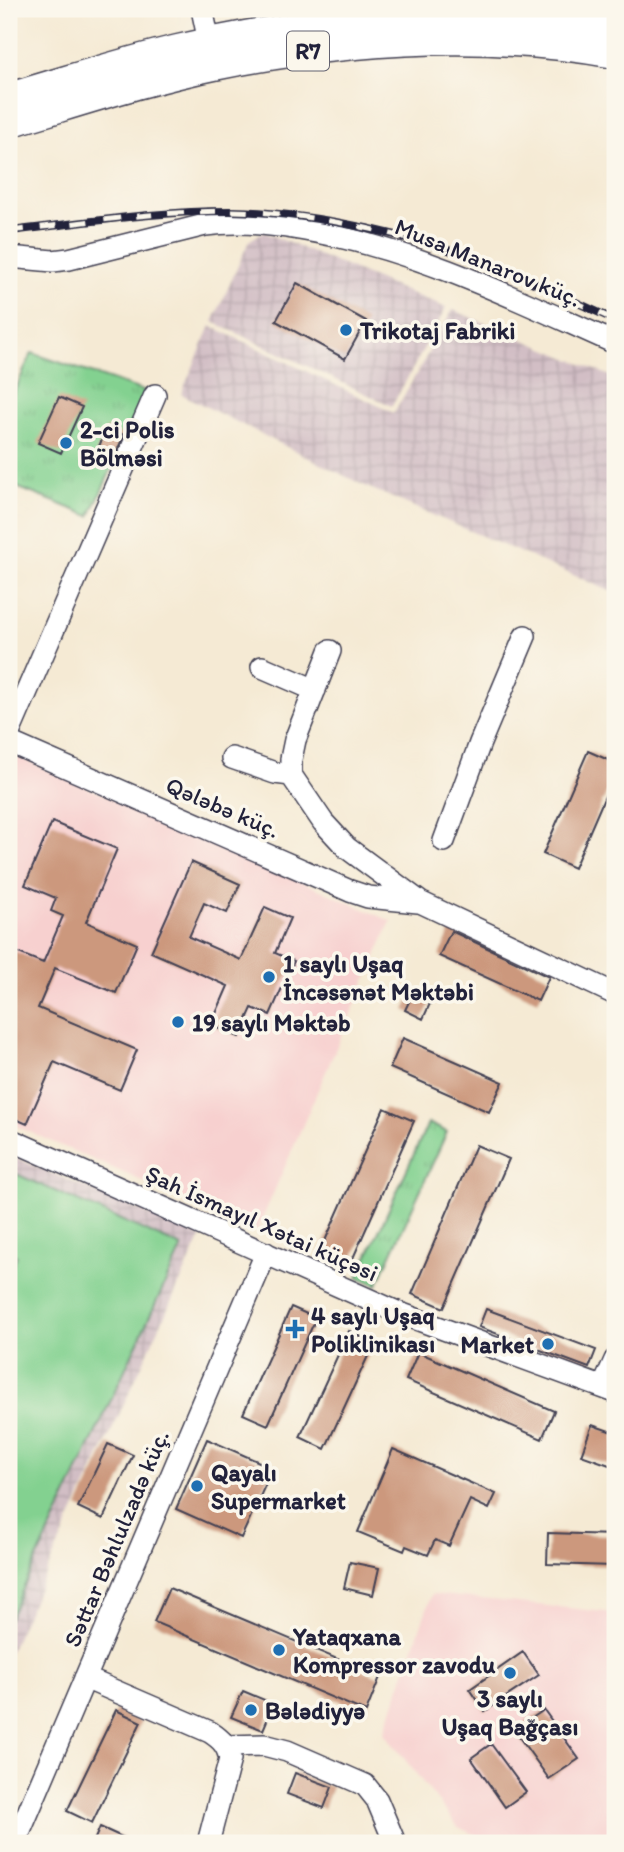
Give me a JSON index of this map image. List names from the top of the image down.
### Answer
{
  "streets": {
    "main road": ["R7"],
    "street": [
      "Musa Manarov küç.",
      "Qələbə küç.",
      "Şah İsmayıl Xətai küçəsi",
      "Səttar Bəhlulzadə küç."
    ]
  },
  "crossings": [
    ["Şah İsmayıl Xətai küçəsi", "Səttar Bəhlulzadə küç."]
  ],
  "places": {
    "other": [
      "Trikotaj Fabriki",
      "2-ci Polis Bölməsi",
      "1 saylı Uşaq İncəsənət Məktəbi",
      "19 saylı Məktəb",
      "Market",
      "Qayalı Supermarket",
      "Yataqxana Kompressor zavodu",
      "3 saylı Uşaq Bağçası",
      "Bələdiyyə"
    ],
    "health": ["4 saylı Uşaq Poliklinikası"]
  }
}
